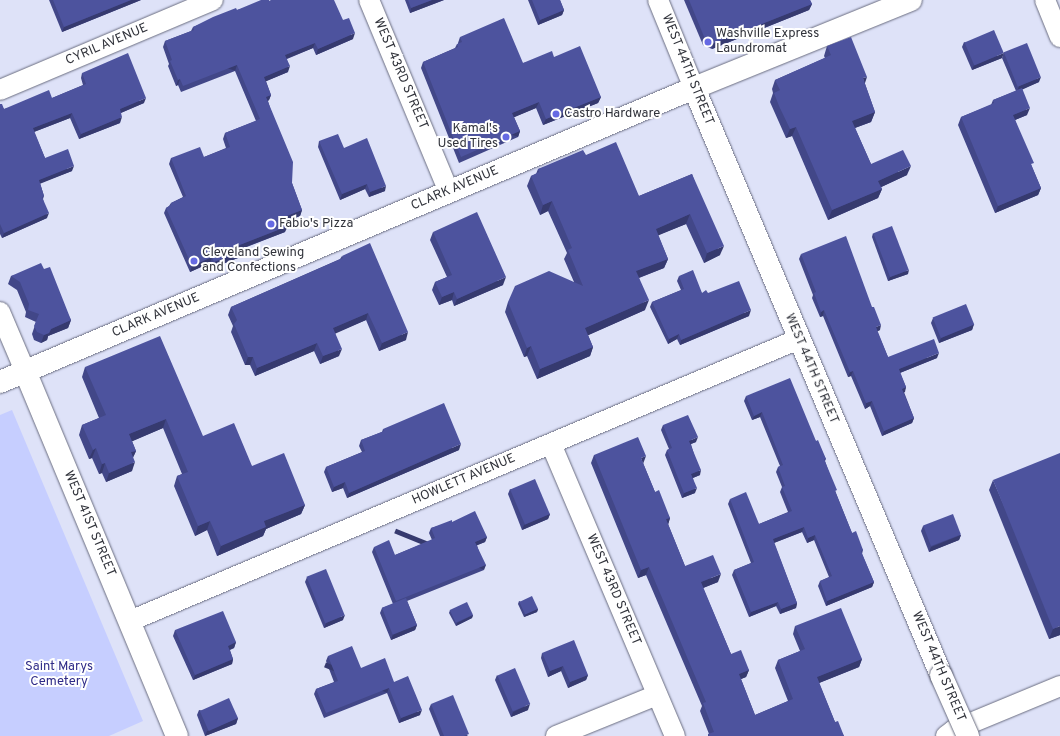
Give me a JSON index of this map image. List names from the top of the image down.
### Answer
{
  "streets": {
    "street": [
      "CYRIL AVENUE",
      "WEST 44TH STREET",
      "WEST 43RD STREET",
      "CLARK AVENUE",
      "HOWLETT AVENUE",
      "WEST 41ST STREET"
    ]
  },
  "crossings": [
    ["WEST 44TH STREET", "CLARK AVENUE"],
    ["WEST 44TH STREET", "HOWLETT AVENUE"],
    ["WEST 43RD STREET", "CLARK AVENUE"],
    ["WEST 43RD STREET", "HOWLETT AVENUE"],
    ["CLARK AVENUE", "WEST 41ST STREET"],
    ["HOWLETT AVENUE", "WEST 41ST STREET"]
  ],
  "parks": ["Saint Marys Cemetery"],
  "places": [
    "Washville Express Laundromat",
    "Castro Hardware",
    "Kamal's Used Tires",
    "Fabio's Pizza",
    "Cleveland Sewing and Confections"
  ]
}
